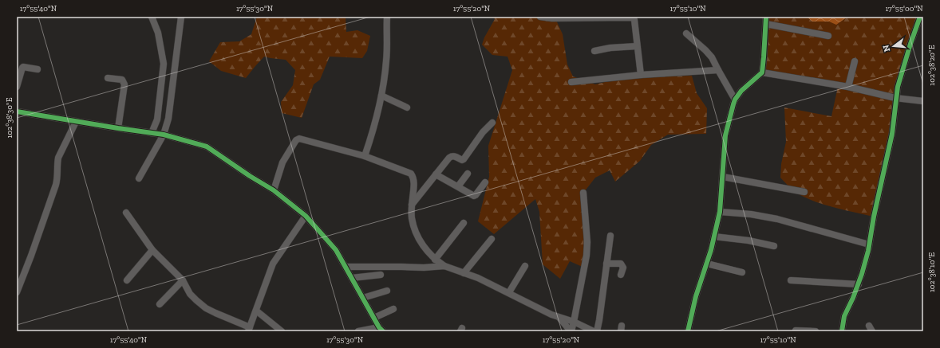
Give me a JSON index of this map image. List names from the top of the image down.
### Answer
{
  "north": "left",
  "coordinates": [
    "17°55'40\"N",
    "17°55'30\"N",
    "17°55'20\"N",
    "17°55'10\"N",
    "17°55'00\"N",
    "102°38'20\"E",
    "102°38'30\"E",
    "102°38'10\"E"
  ]
}
